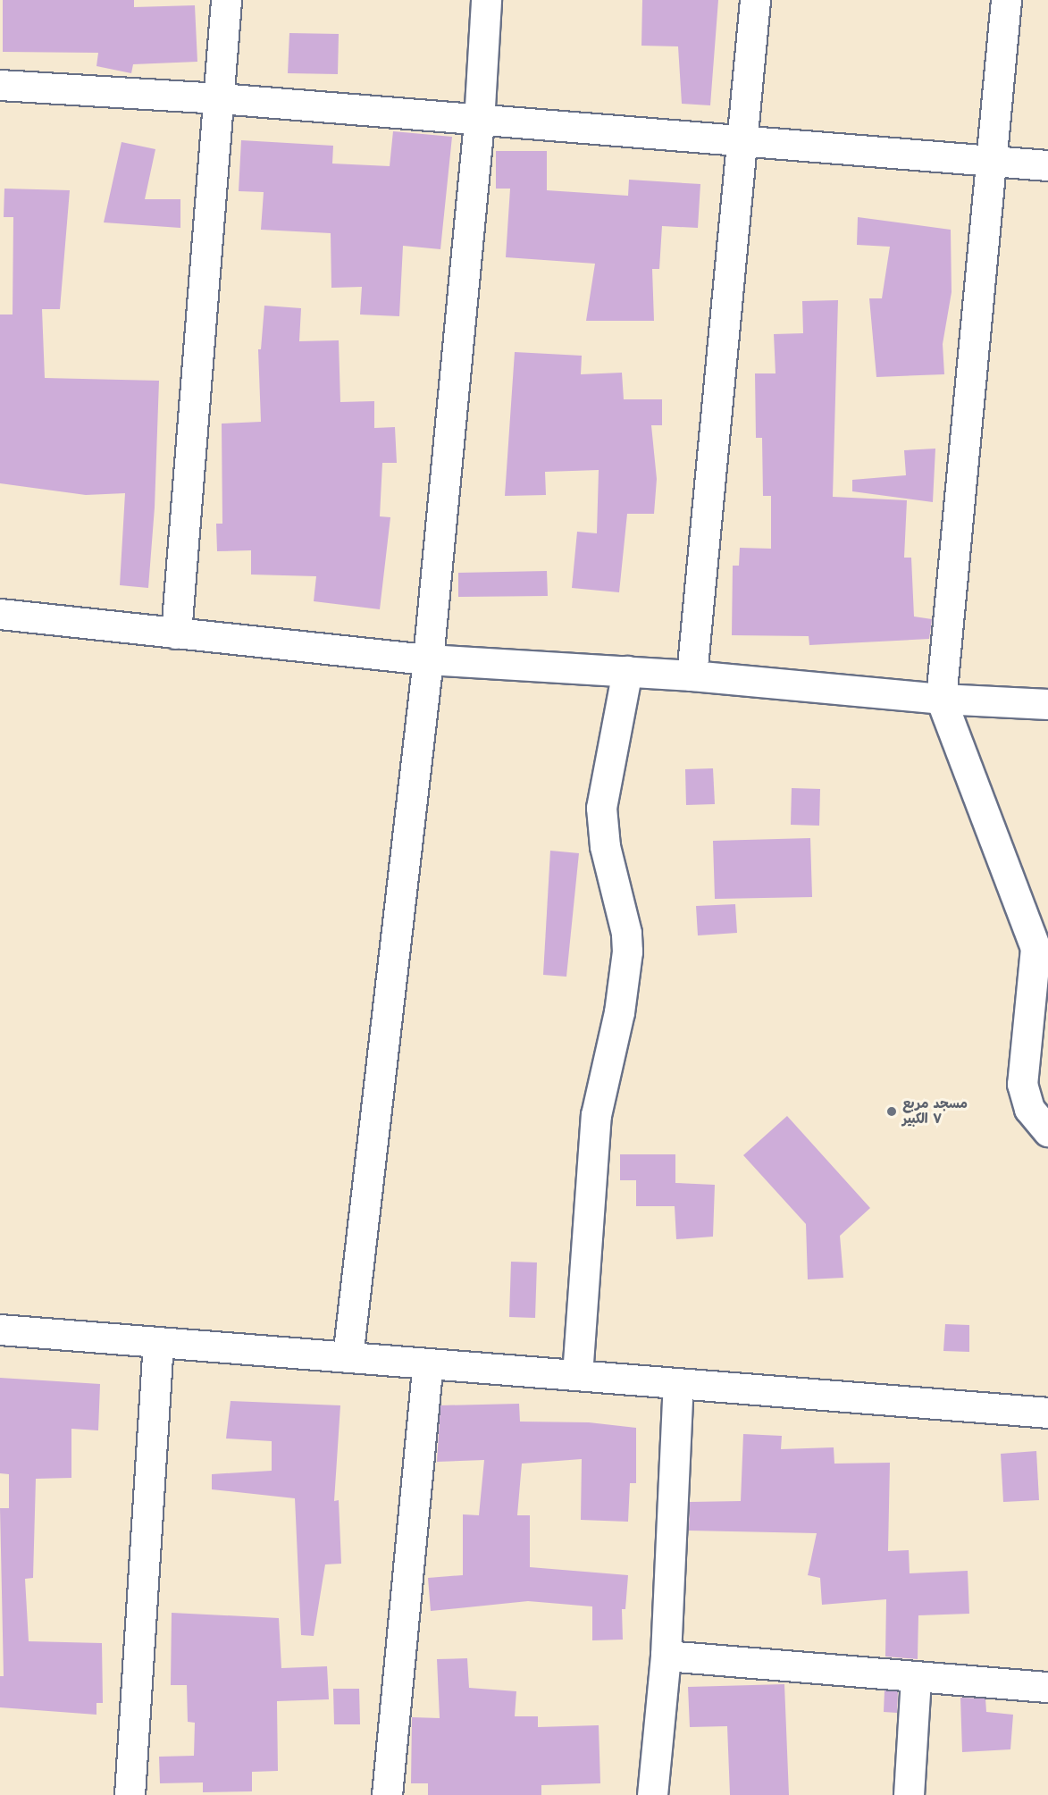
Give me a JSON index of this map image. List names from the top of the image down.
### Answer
{
  "places": ["مسجد مربع ٧ الكبير"]
}
